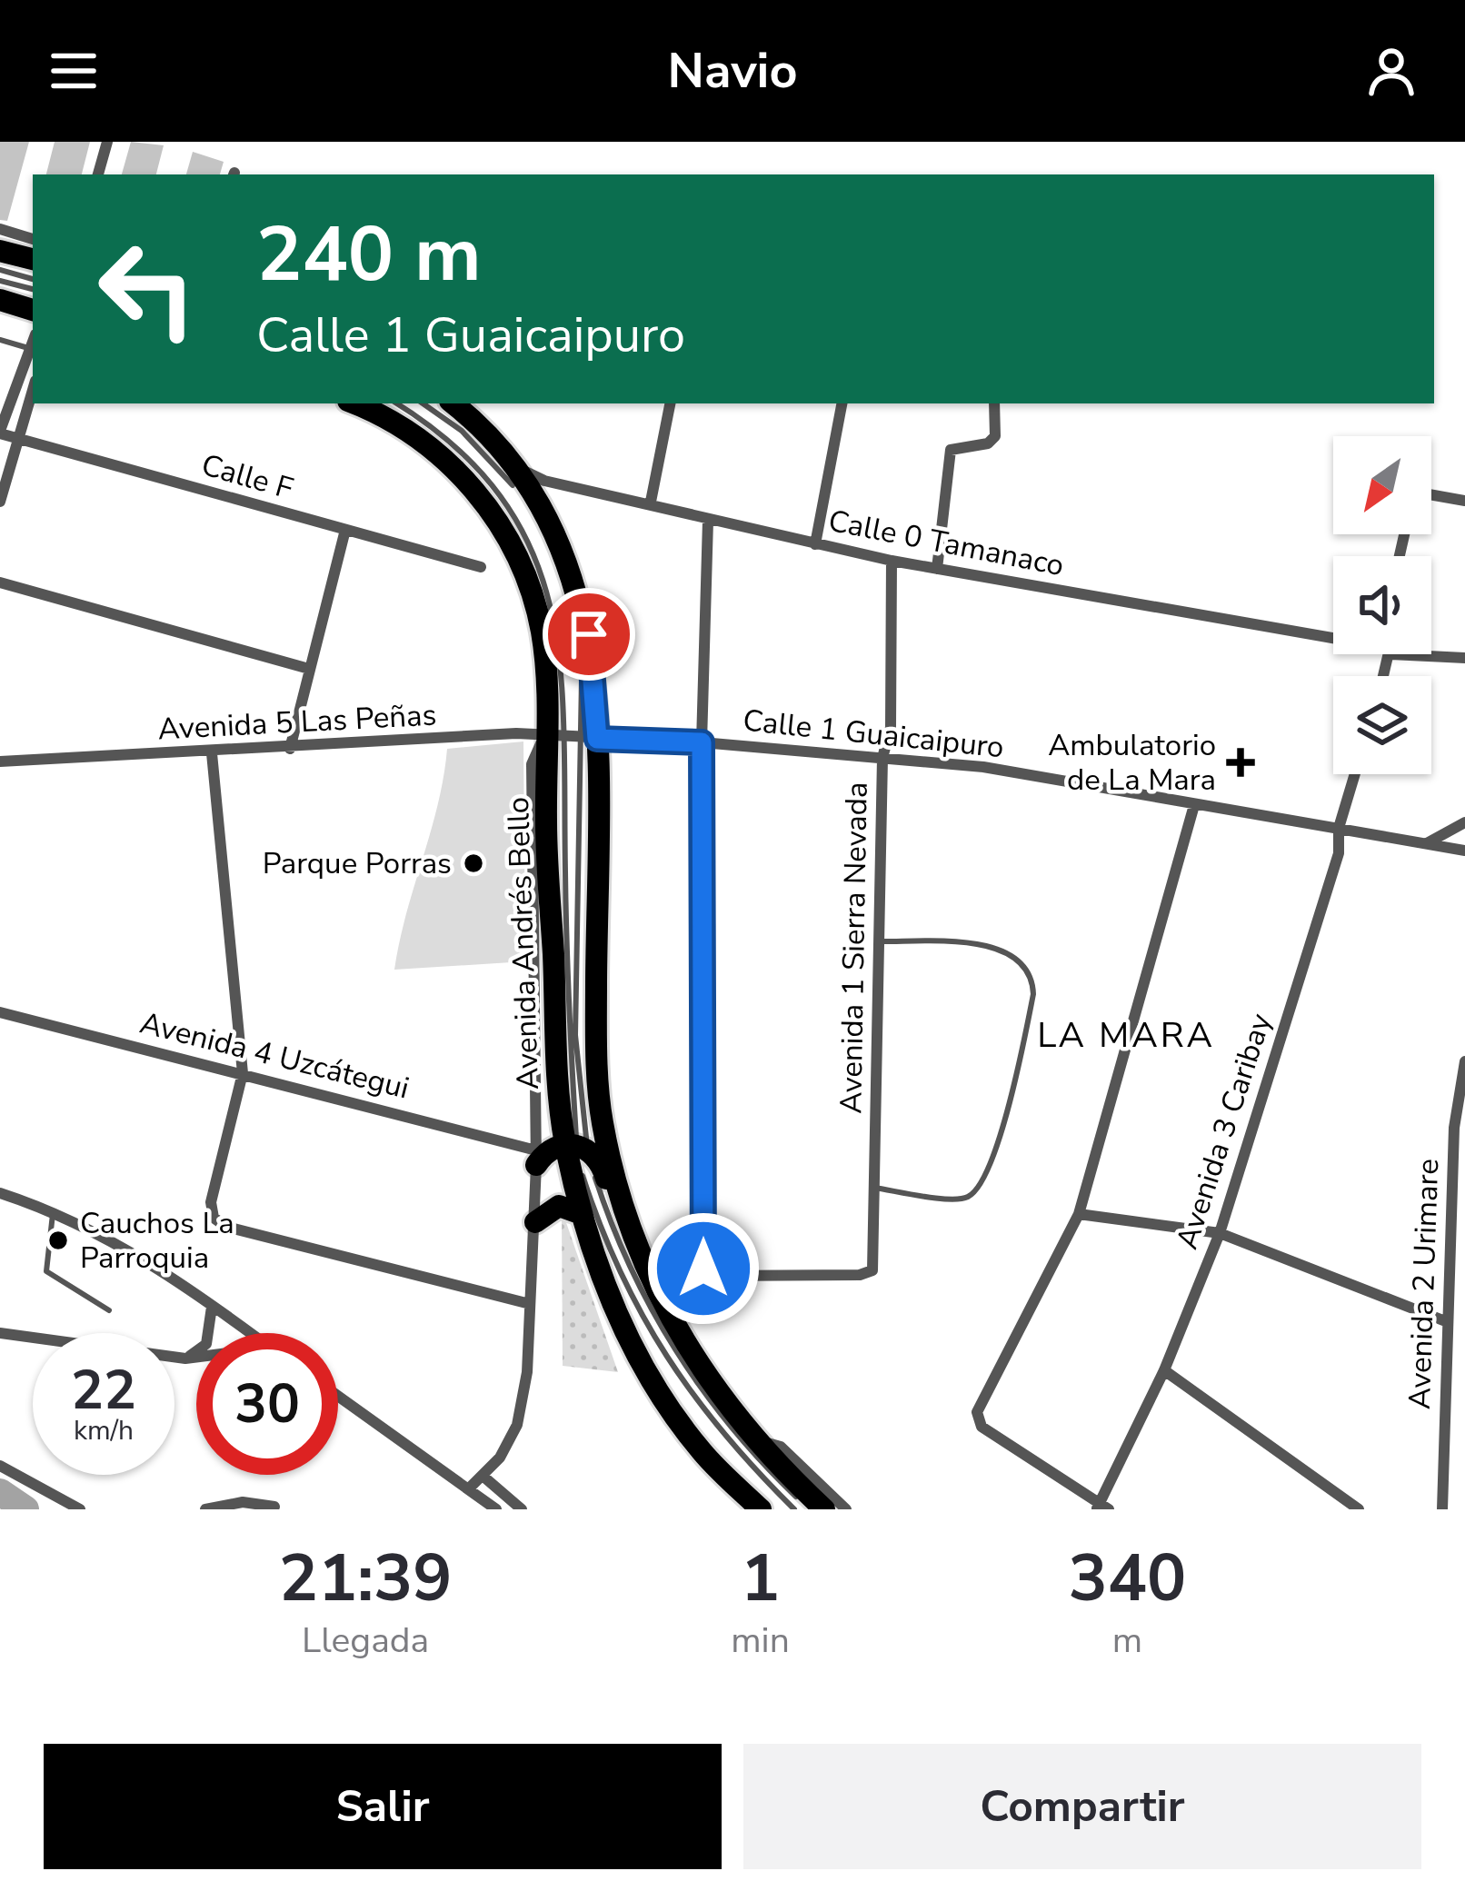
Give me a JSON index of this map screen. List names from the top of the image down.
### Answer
{
  "streets": {
    "highway": ["Avenida Andrés Bello"],
    "street": [
      "Calle F",
      "Calle 0 Tamanaco",
      "Avenida 5 Las Peñas",
      "Calle 1 Guaicaipuro",
      "Avenida 1 Sierra Nevada",
      "Avenida 4 Uzcátegui",
      "Avenida 3 Caribay",
      "Avenida 2 Urimare"
    ]
  },
  "crossings": [
    ["Calle 0 Tamanaco", "Avenida 1 Sierra Nevada"],
    ["Avenida 5 Las Peñas", "Calle 1 Guaicaipuro"],
    ["Avenida 5 Las Peñas", "Avenida Andrés Bello"],
    ["Calle 1 Guaicaipuro", "Avenida 1 Sierra Nevada"],
    ["Calle 1 Guaicaipuro", "Avenida 3 Caribay"],
    ["Avenida Andrés Bello", "Avenida 4 Uzcátegui"]
  ],
  "districts": ["LA MARA"],
  "places": {
    "health": ["Ambulatorio de La Mara"],
    "other": ["Parque Porras", "Cauchos La Parroquia"]
  },
  "north": "bottom left",
  "page": {
    "header": "Navio",
    "turn": ["240 m", "Calle 1 Guaicaipuro"],
    "speed": "22 km/h",
    "limit": "30",
    "eta": [
      "21:39",
      "Llegada",
      "1",
      "min",
      "340",
      "m"
    ],
    "buttons": ["Salir", "Compartir"]
  }
}
